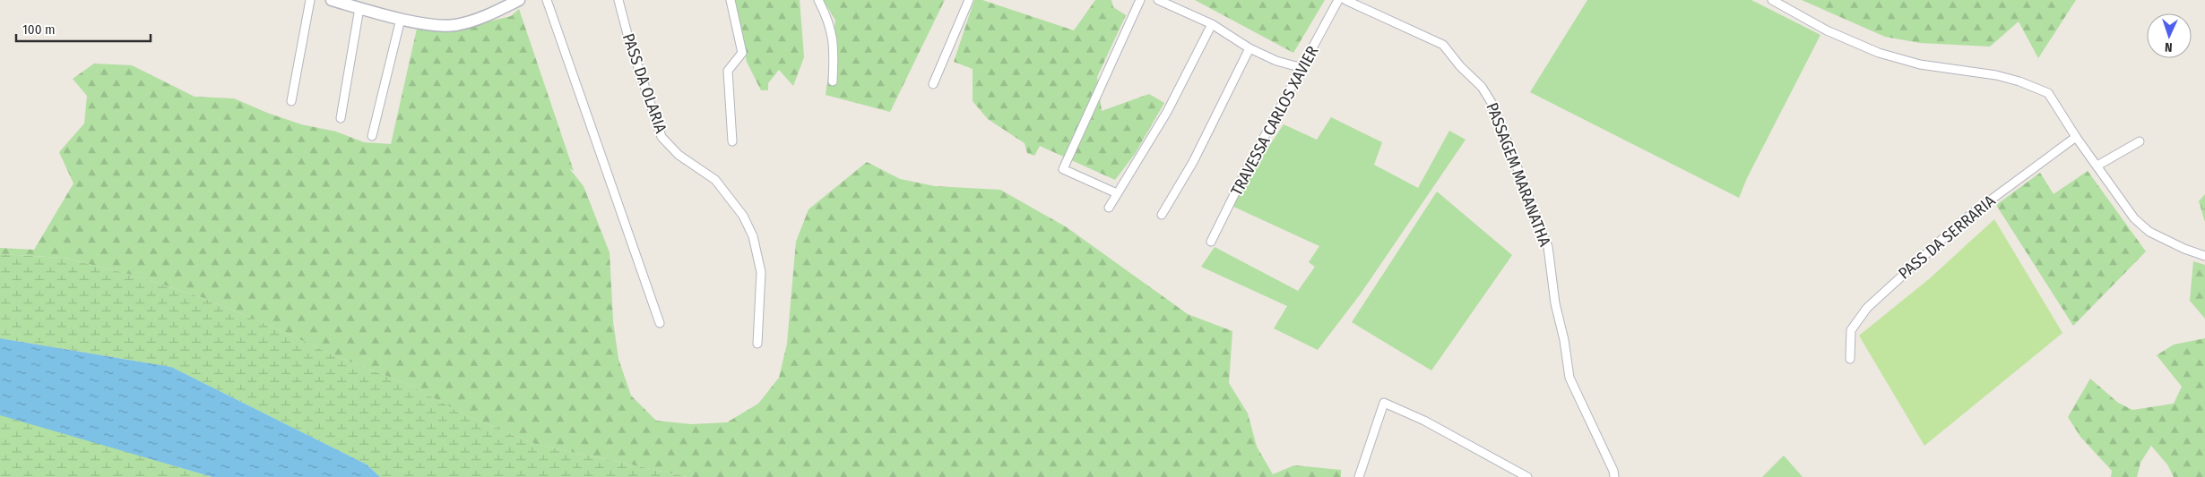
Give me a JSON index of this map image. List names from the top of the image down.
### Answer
{
  "streets": {
    "street": [
      "PASS DA OLARIA",
      "TRAVESSA CARLOS XAVIER",
      "PASSAGEM MARANATHA",
      "PASS DA SERRARIA"
    ]
  },
  "scale_bar": "100 m",
  "north": "bottom"
}
